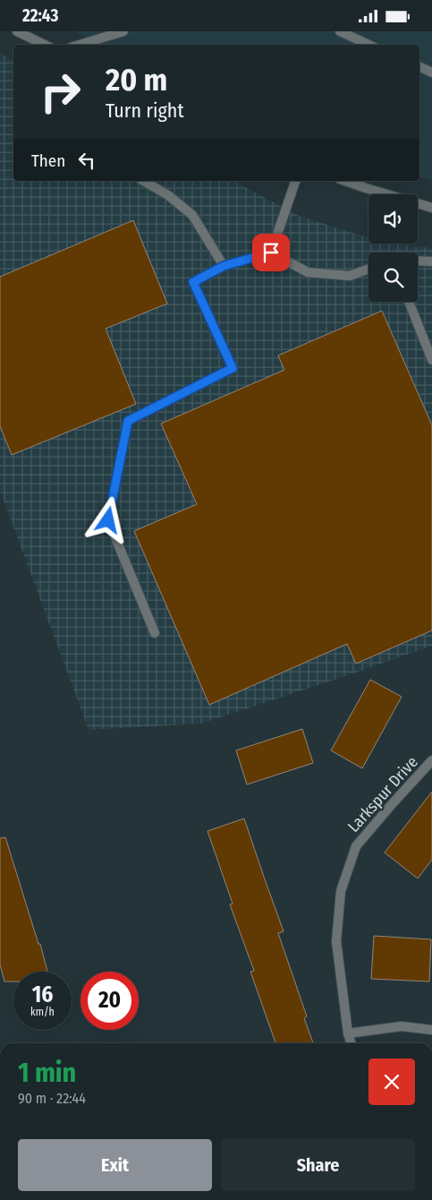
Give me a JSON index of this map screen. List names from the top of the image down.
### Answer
{
  "streets": {
    "street": ["Larkspur Drive"]
  },
  "page": {
    "status": "22:43",
    "turn": ["20 m", "Turn right"],
    "then": "Then",
    "speed": "16 km/h",
    "limit": "20",
    "heading": ["1 min", "90 m · 22:44"],
    "buttons": ["Exit", "Share"]
  }
}
